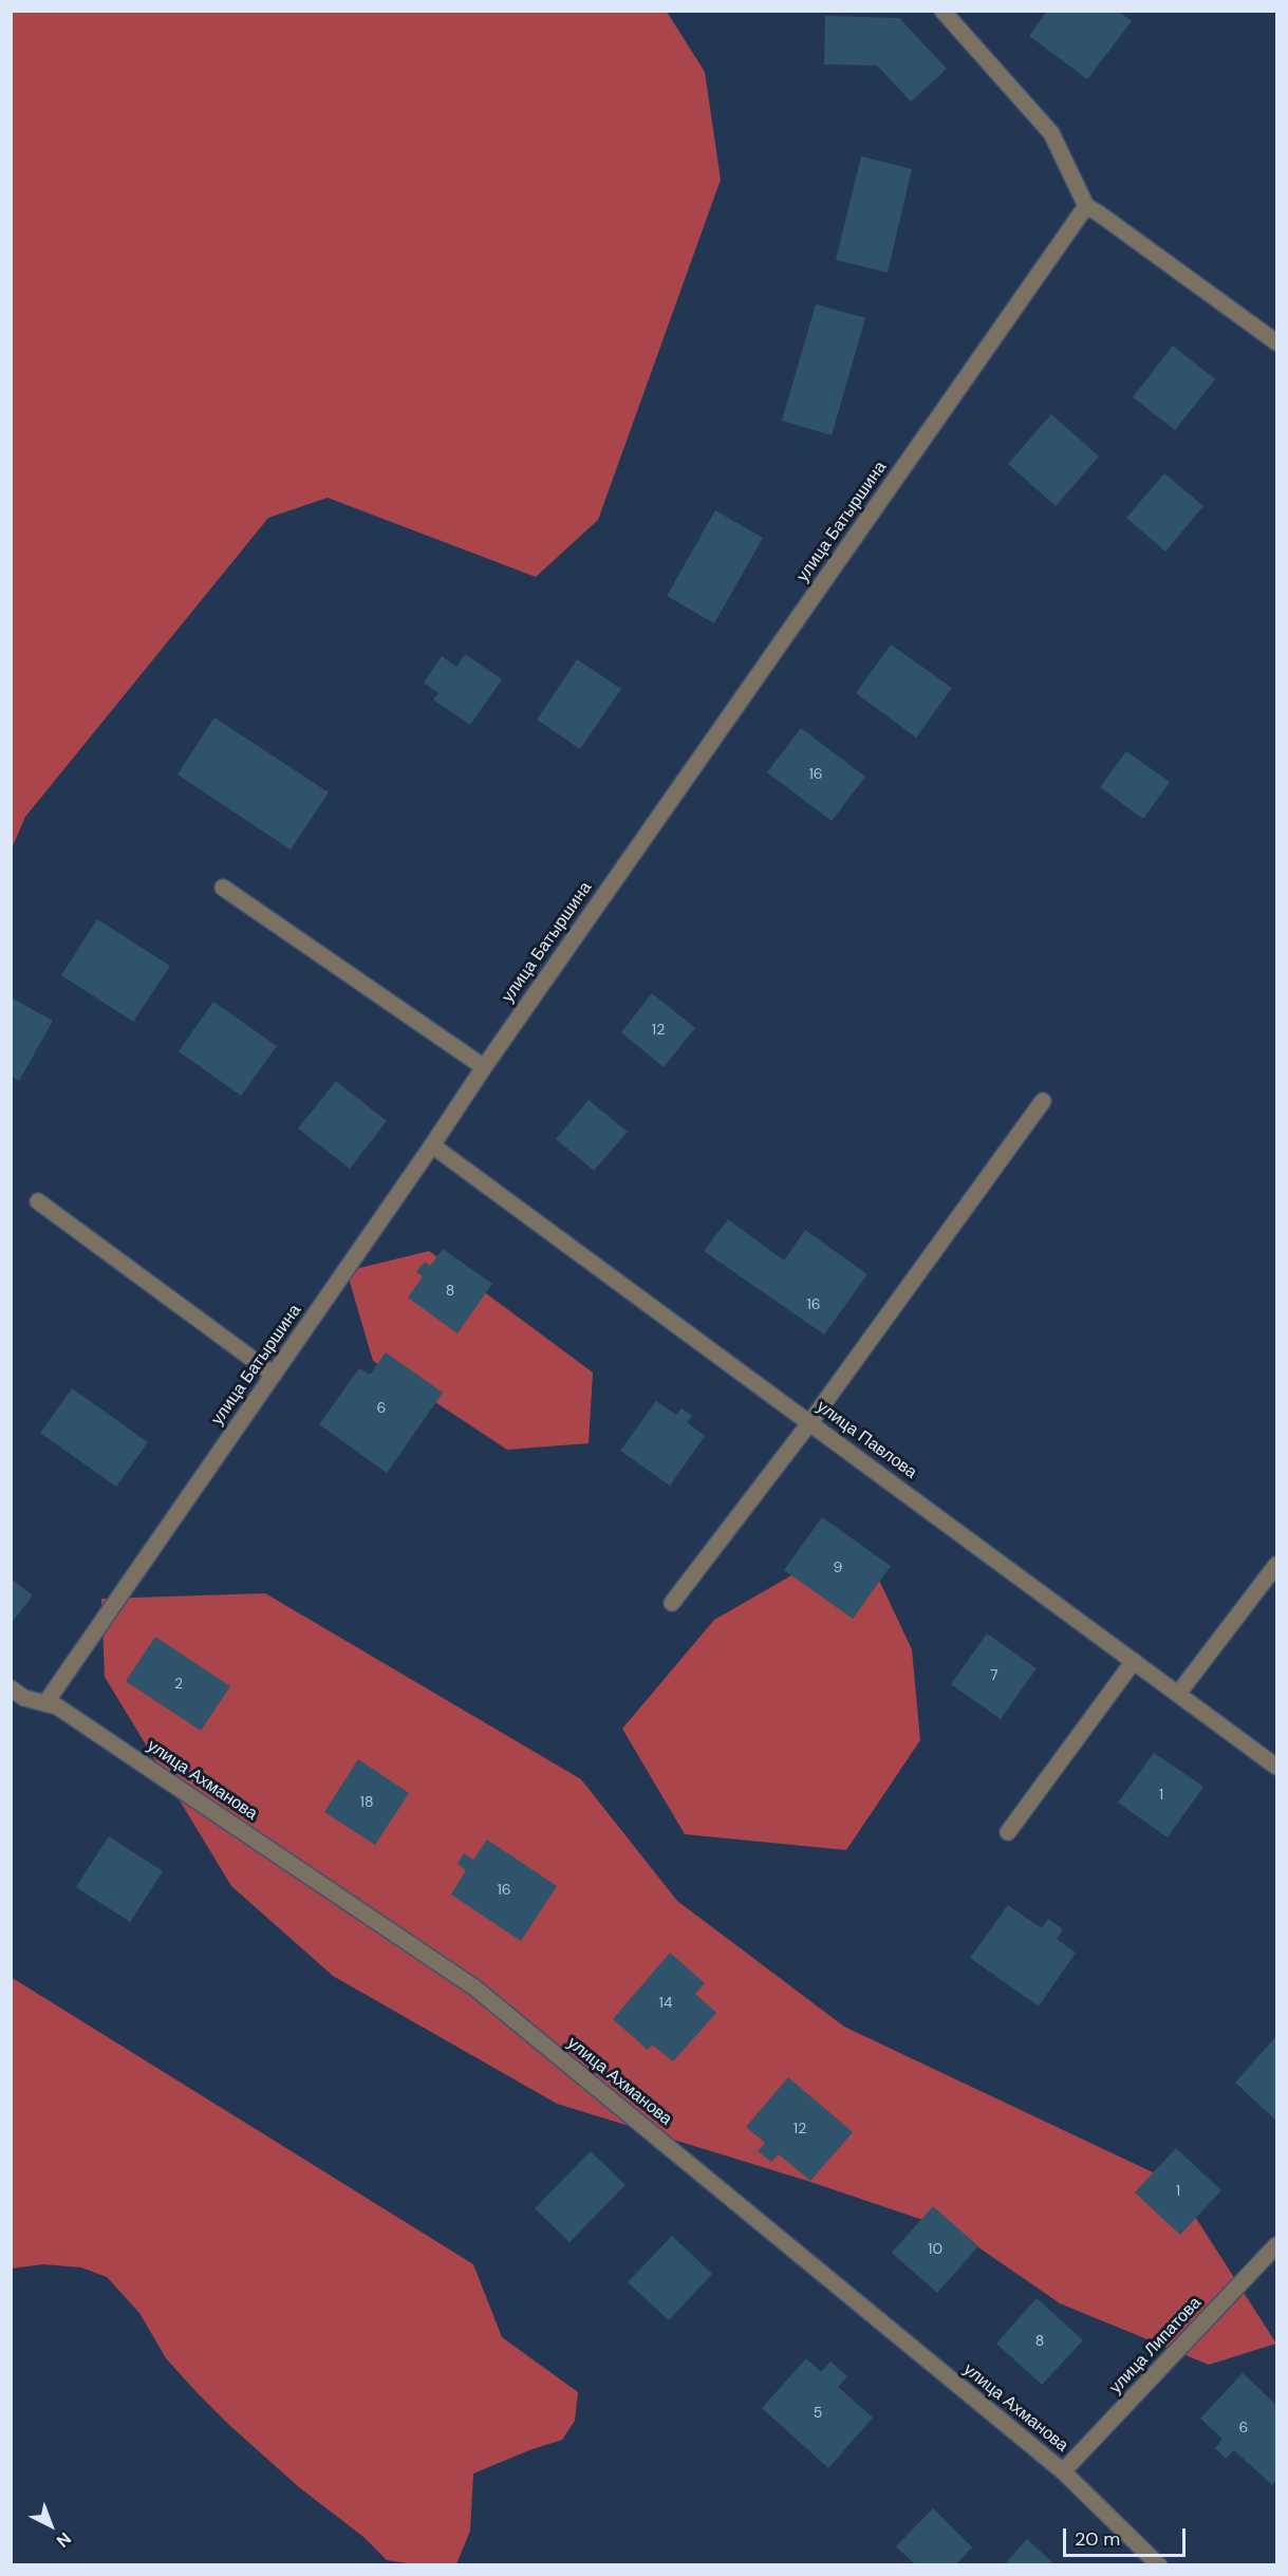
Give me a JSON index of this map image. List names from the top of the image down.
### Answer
{
  "streets": {
    "street": [
      "улица Батыршина",
      "улица Павлова",
      "улица Ахманова",
      "улица Липатова"
    ]
  },
  "crossings": [
    ["улица Батыршина", "улица Павлова"],
    ["улица Батыршина", "улица Ахманова"],
    ["улица Ахманова", "улица Липатова"]
  ],
  "house_numbers": [
    "16",
    "12",
    "8",
    "16",
    "6",
    "9",
    "7",
    "2",
    "1",
    "18",
    "16",
    "14",
    "12",
    "1",
    "10",
    "8",
    "5",
    "6"
  ],
  "scale_bar": "20 m",
  "north": "bottom right"
}
